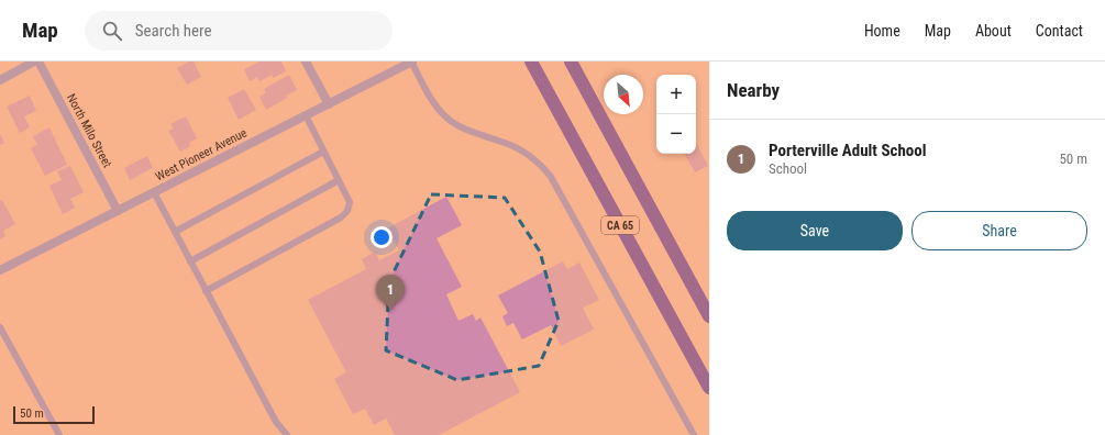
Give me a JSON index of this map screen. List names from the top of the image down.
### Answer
{
  "streets": {
    "highway": ["CA 65"],
    "street": ["North Milo Street", "West Pioneer Avenue"]
  },
  "crossings": [
    ["North Milo Street", "West Pioneer Avenue"]
  ],
  "scale_bar": "50 m",
  "north": "bottom right",
  "page": {
    "header": "Map",
    "search": "Search here",
    "nav": [
      "Home",
      "Map",
      "About",
      "Contact"
    ],
    "heading": "Nearby",
    "map_buttons": ["+", "−"],
    "list": [
      {
        "mark": "1",
        "name": "Porterville Adult School",
        "note": "School",
        "value": "50 m"
      }
    ],
    "buttons": ["Save", "Share"],
    "pins": "1",
    "scale": "50 m"
  }
}
